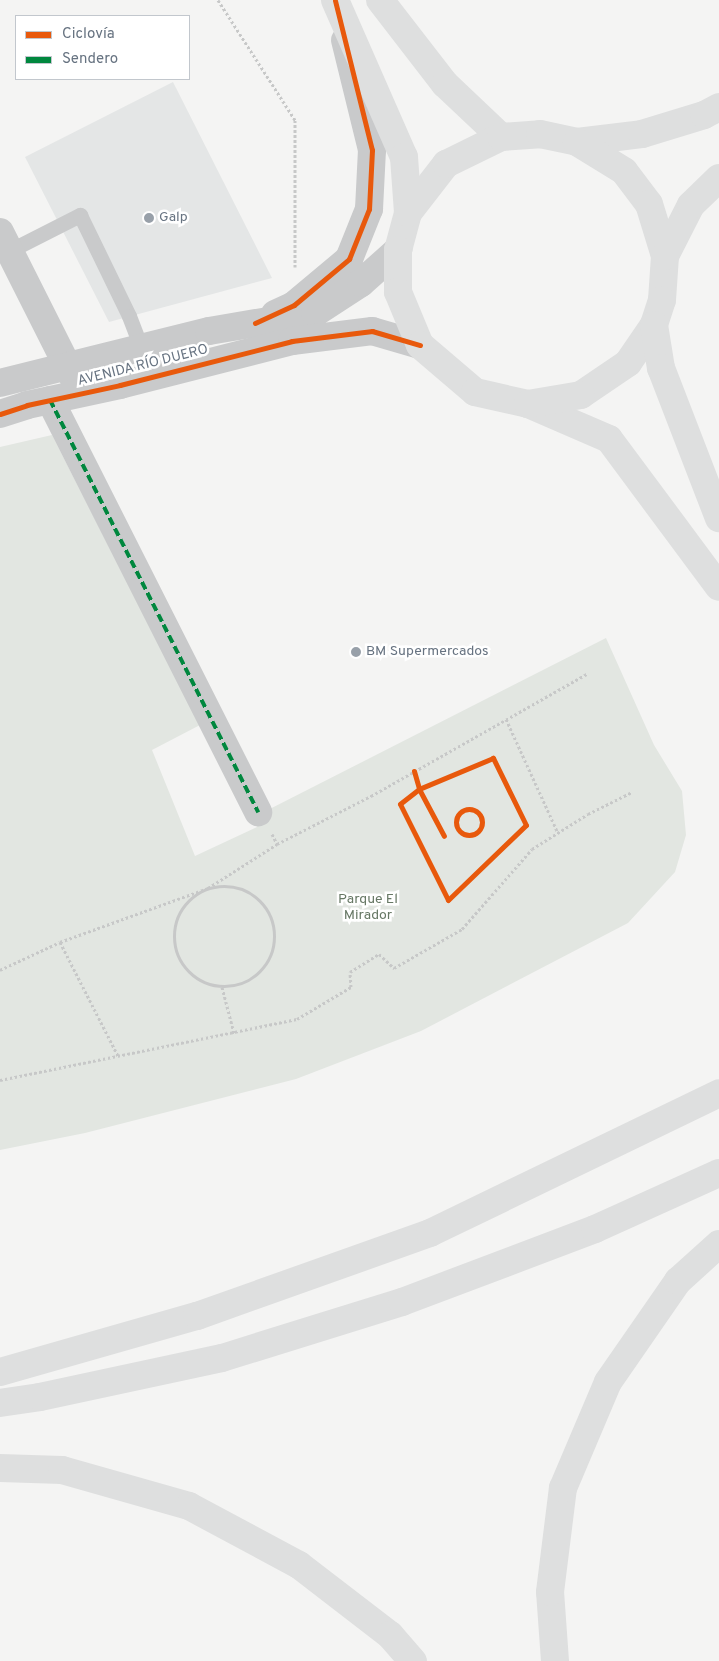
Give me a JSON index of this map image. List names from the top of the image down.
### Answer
{
  "streets": {
    "street": ["AVENIDA RÍO DUERO"]
  },
  "parks": ["Parque El Mirador"],
  "places": ["Galp", "BM Supermercados"],
  "legend": ["Ciclovía", "Sendero"]
}
